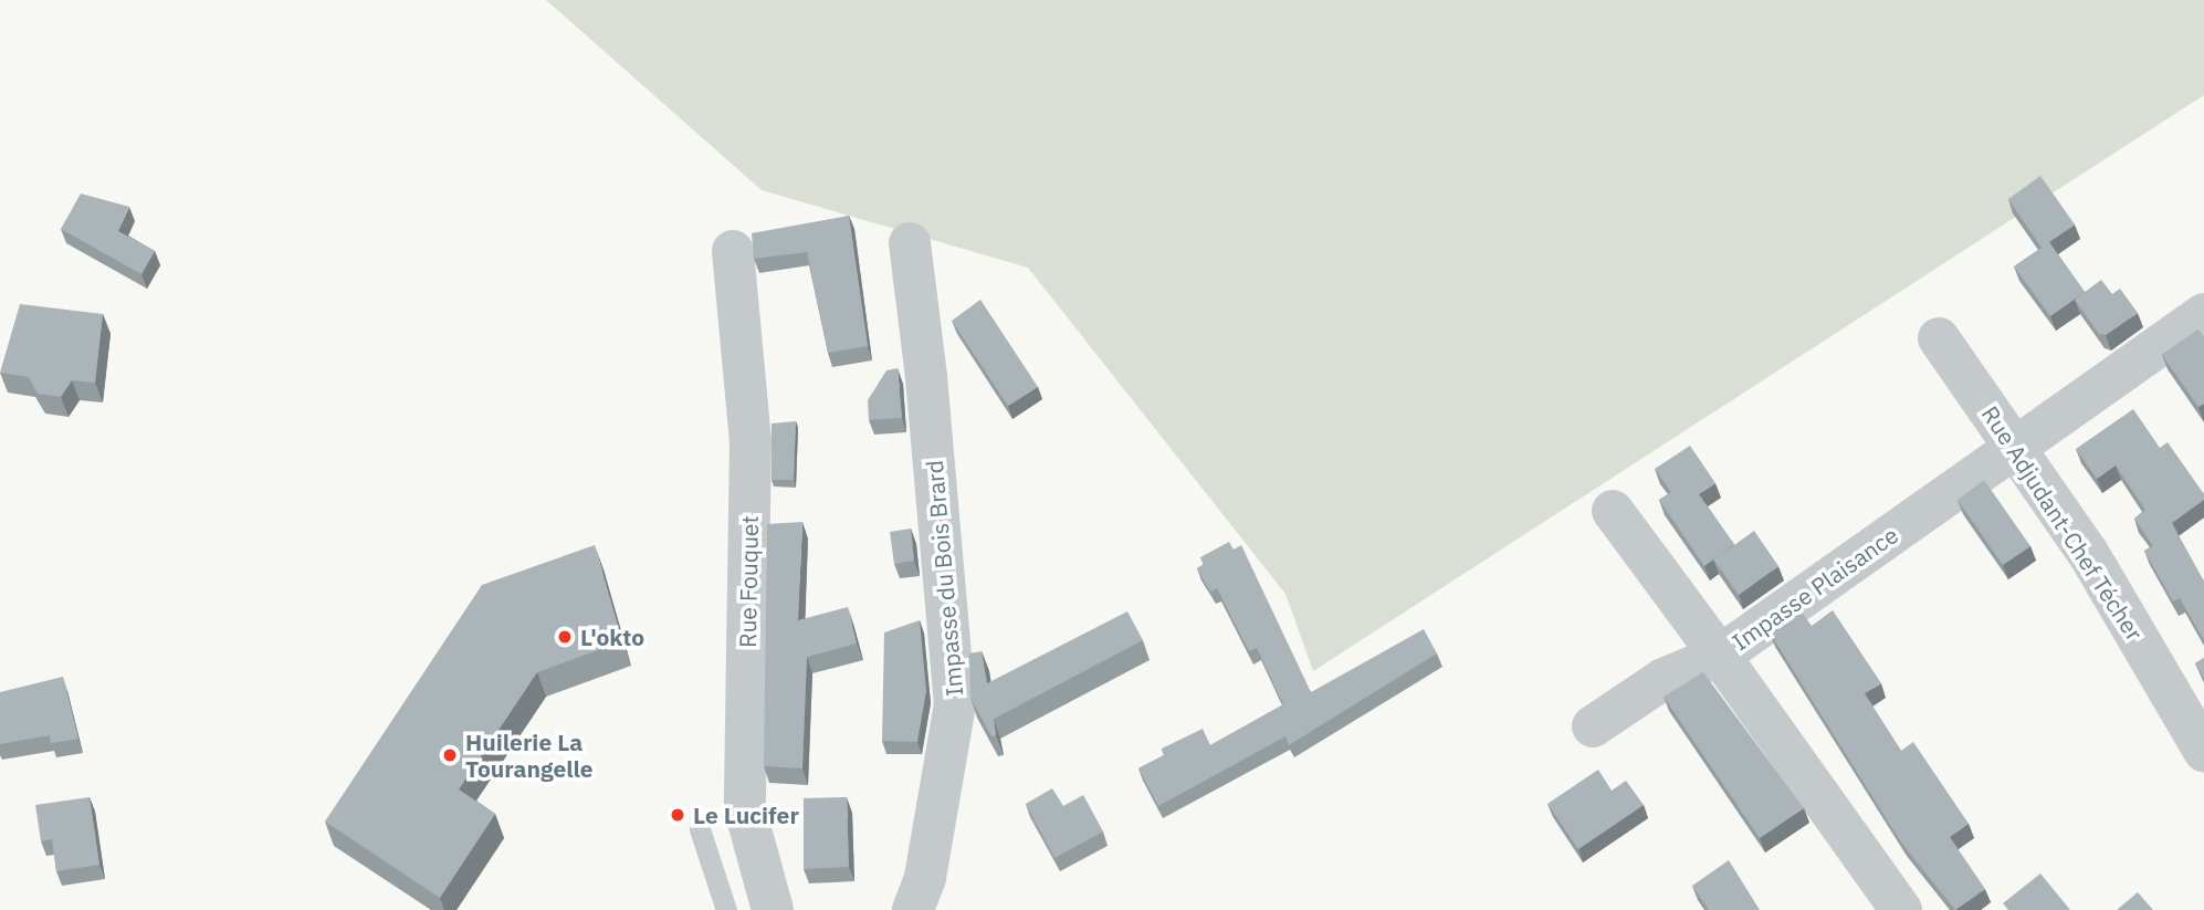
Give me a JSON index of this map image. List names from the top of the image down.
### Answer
{
  "streets": {
    "street": [
      "Rue Adjudant-Chef Técher",
      "Impasse du Bois Brard",
      "Rue Fouquet",
      "Impasse Plaisance"
    ]
  },
  "crossings": [
    ["Rue Adjudant-Chef Técher", "Impasse Plaisance"]
  ],
  "places": ["L'okto", "Huilerie La Tourangelle", "Le Lucifer"]
}
